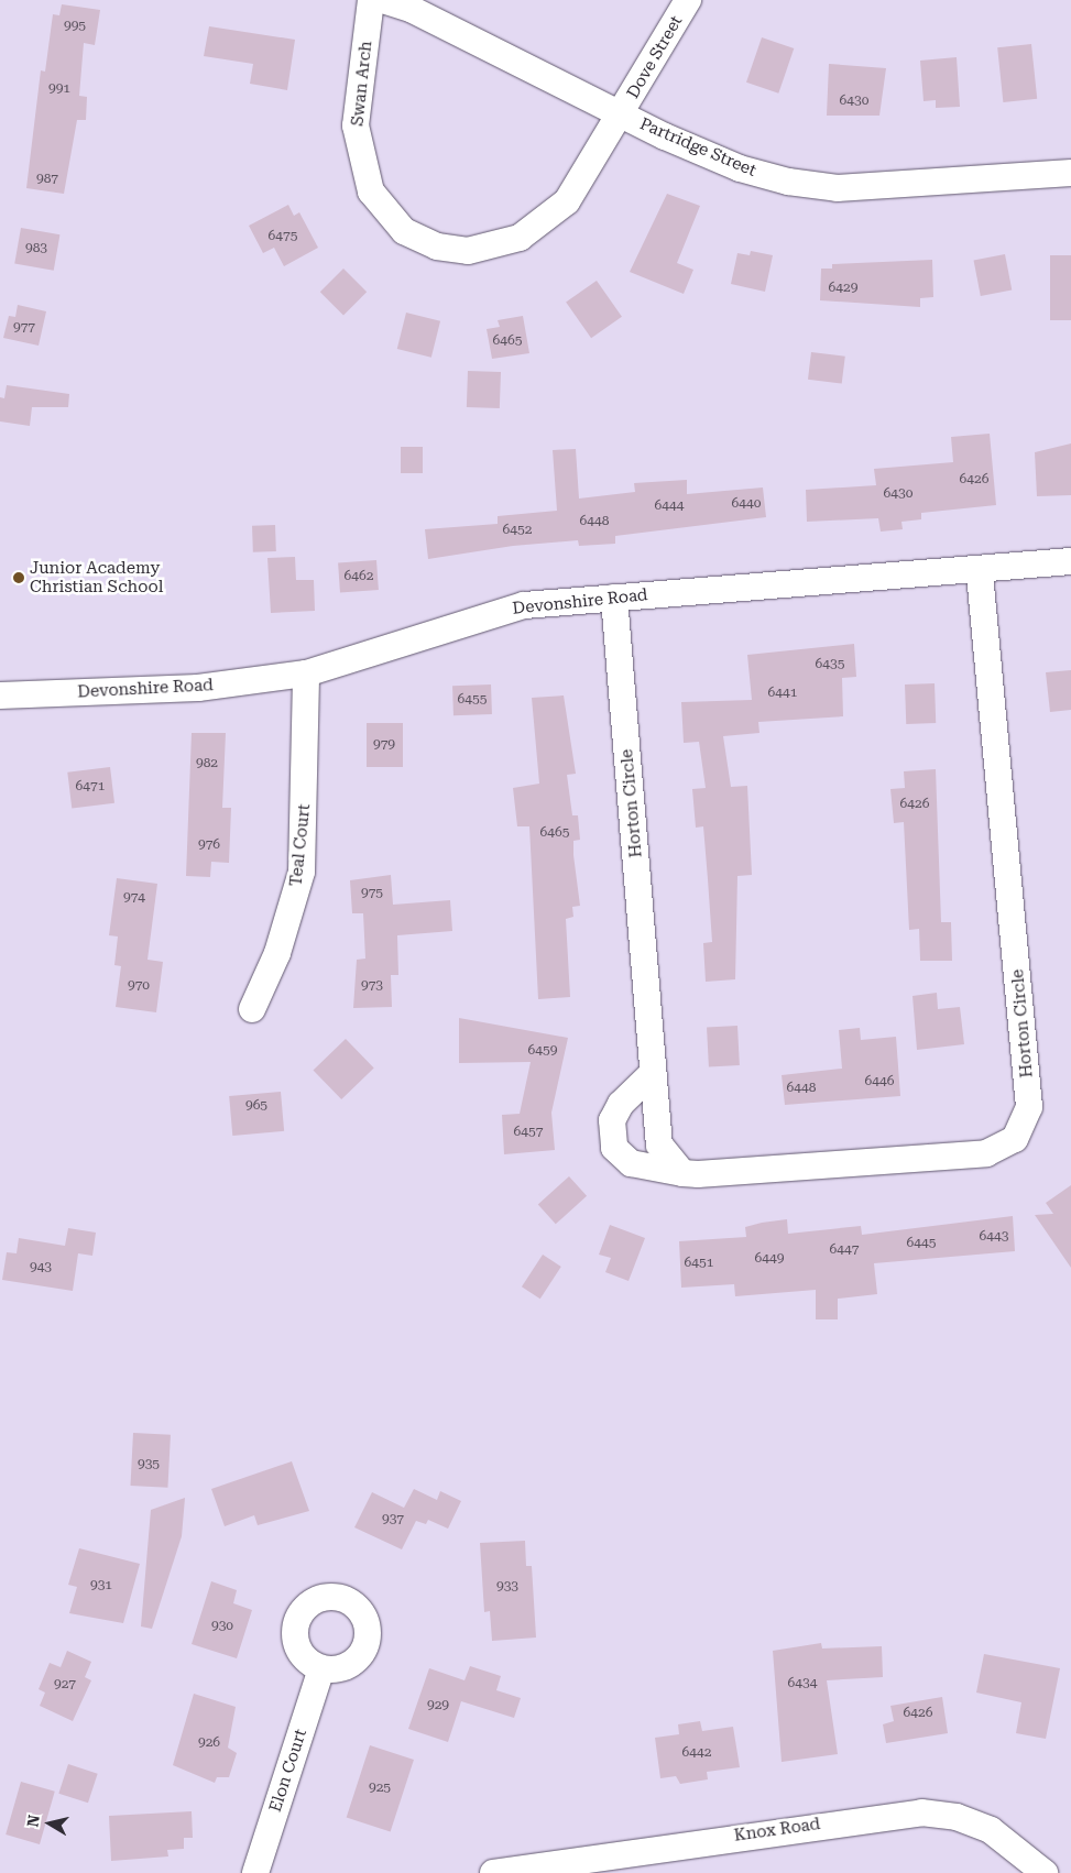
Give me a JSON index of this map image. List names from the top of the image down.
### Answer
{
  "streets": {
    "street": [
      "Dove Street",
      "Swan Arch",
      "Partridge Street",
      "Devonshire Road",
      "Horton Circle",
      "Teal Court",
      "Elon Court",
      "Knox Road"
    ]
  },
  "crossings": [
    ["Dove Street", "Swan Arch"],
    ["Dove Street", "Partridge Street"],
    ["Swan Arch", "Partridge Street"],
    ["Devonshire Road", "Horton Circle"],
    ["Devonshire Road", "Teal Court"]
  ],
  "places": ["Junior Academy Christian School"],
  "house_numbers": [
    "995",
    "991",
    "6430",
    "987",
    "6475",
    "983",
    "6429",
    "977",
    "6465",
    "6426",
    "6430",
    "6440",
    "6444",
    "6448",
    "6452",
    "6462",
    "6435",
    "6441",
    "6455",
    "979",
    "982",
    "6471",
    "6426",
    "6465",
    "976",
    "975",
    "974",
    "970",
    "973",
    "6459",
    "6446",
    "6448",
    "965",
    "6457",
    "6443",
    "6445",
    "6447",
    "6449",
    "6451",
    "943",
    "935",
    "937",
    "931",
    "933",
    "930",
    "6434",
    "927",
    "929",
    "6426",
    "926",
    "6442",
    "925"
  ],
  "north": "left"
}
